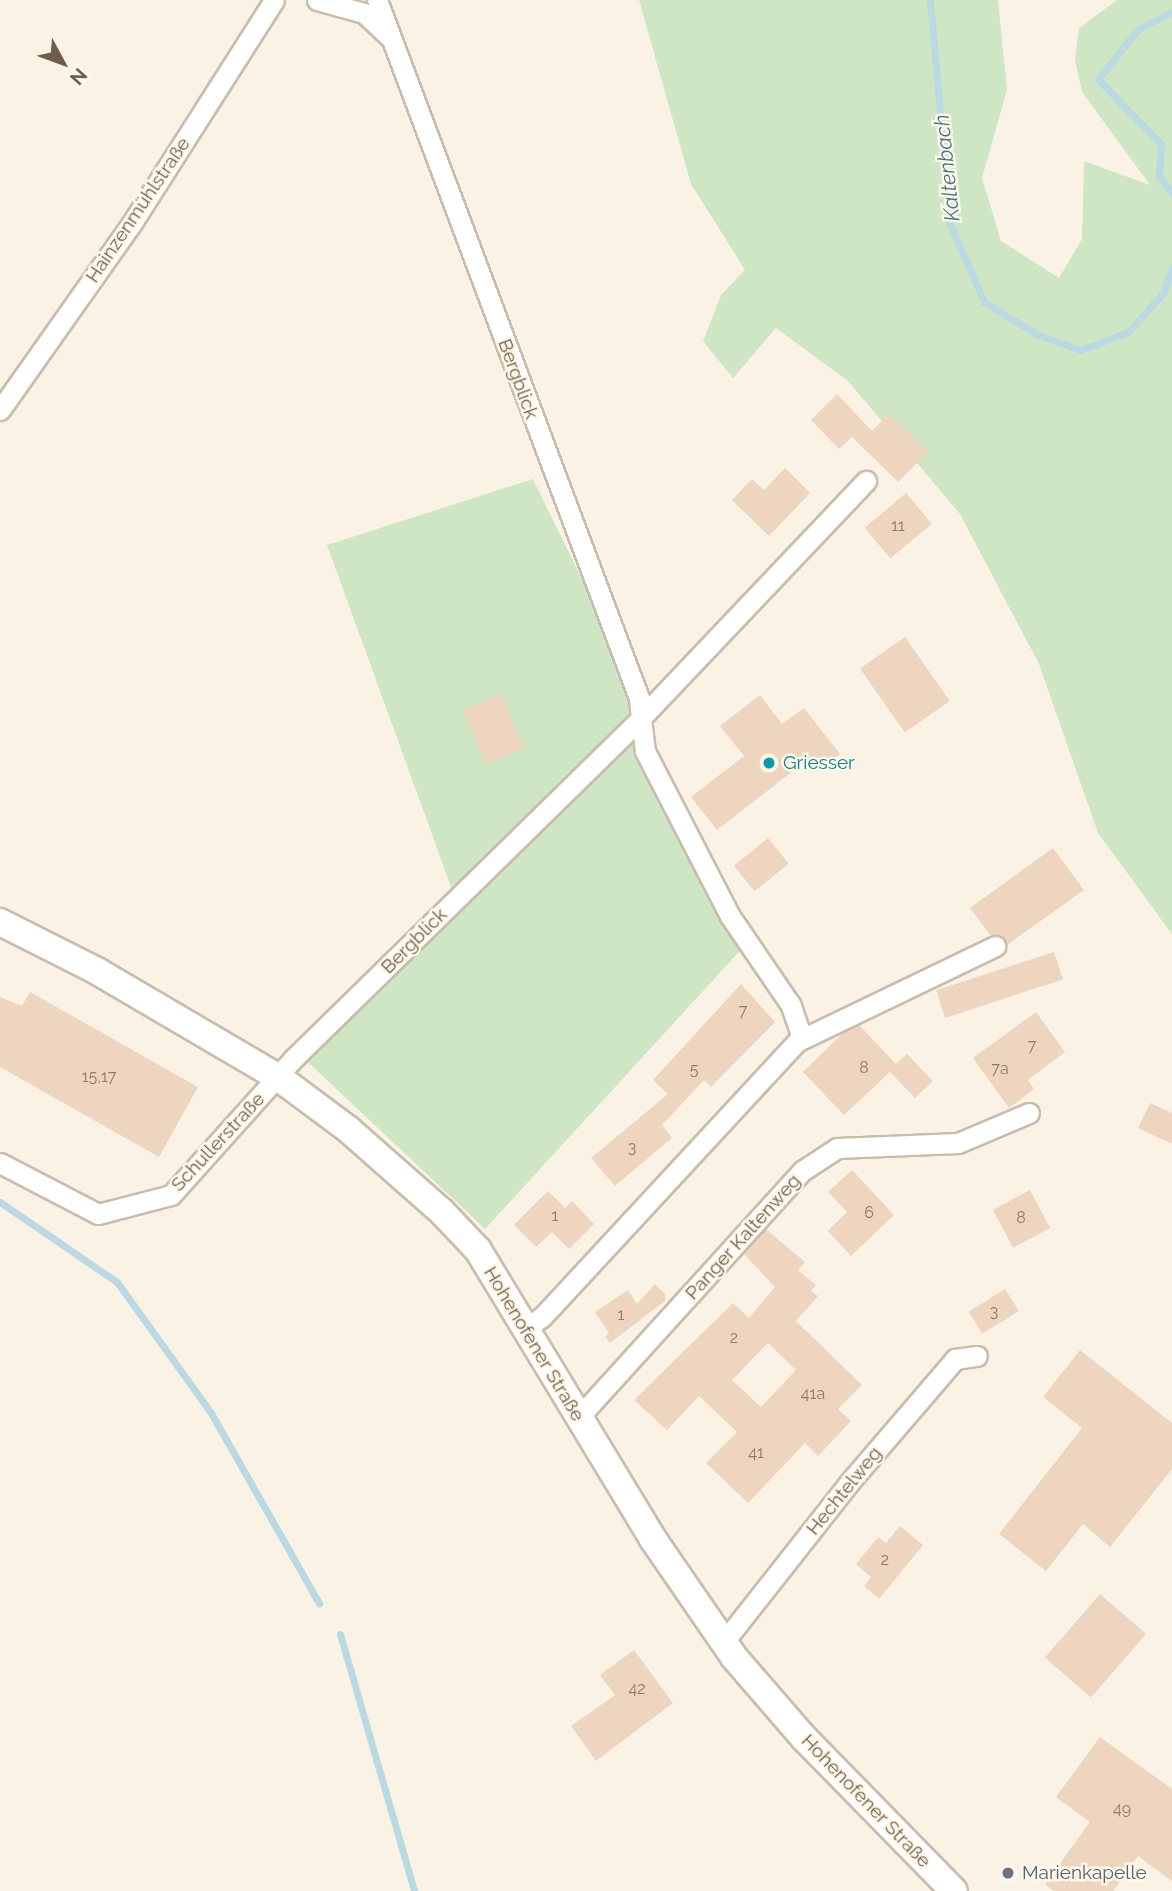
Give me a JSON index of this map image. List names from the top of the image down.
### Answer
{
  "streets": {
    "main road": ["Hohenofener Straße"],
    "street": [
      "Hainzenmühlstraße",
      "Bergblick",
      "Schullerstraße",
      "Panger Kaltenweg",
      "Hechtelweg"
    ]
  },
  "crossings": [
    ["Bergblick", "Schullerstraße"],
    ["Bergblick", "Hohenofener Straße"],
    ["Schullerstraße", "Hohenofener Straße"],
    ["Panger Kaltenweg", "Hohenofener Straße"],
    ["Hohenofener Straße", "Hechtelweg"]
  ],
  "water": ["Kaltenbach"],
  "places": ["Griesser", "Marienkapelle"],
  "house_numbers": [
    "11",
    "7",
    "7",
    "8",
    "7a",
    "5",
    "15,17",
    "3",
    "6",
    "1",
    "8",
    "3",
    "1",
    "2",
    "41a",
    "41",
    "2",
    "42",
    "49"
  ],
  "north": "bottom right"
}
